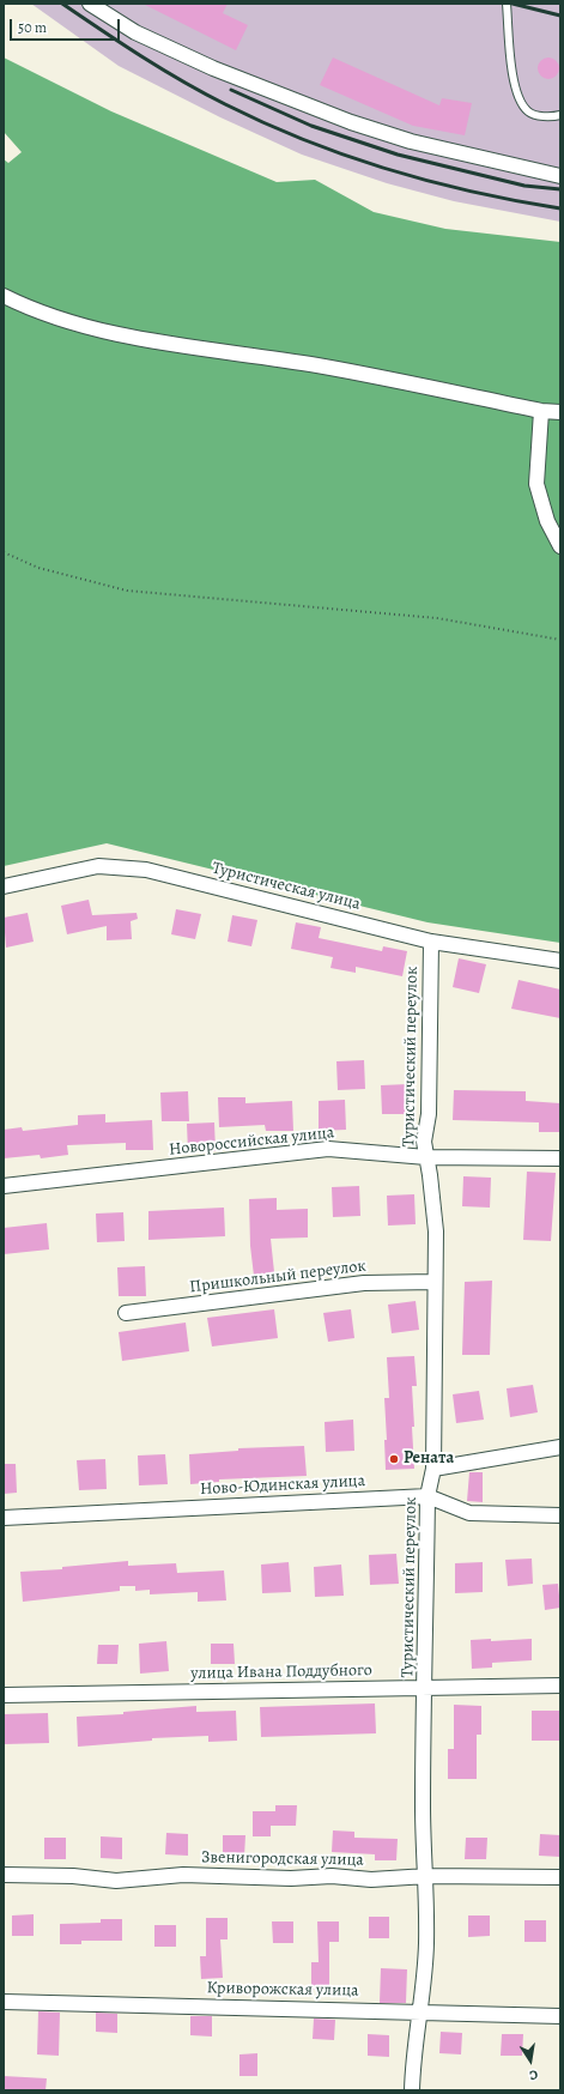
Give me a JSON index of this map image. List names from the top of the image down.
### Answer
{
  "streets": {
    "street": [
      "Туристическая улица",
      "Туристический переулок",
      "Новороссийская улица",
      "Пришкольный переулок",
      "Ново-Юдинская улица",
      "улица Ивана Поддубного",
      "Звенигородская улица",
      "Криворожская улица"
    ]
  },
  "crossings": [
    ["Туристическая улица", "Туристический переулок"],
    ["Туристический переулок", "Новороссийская улица"],
    ["Туристический переулок", "Пришкольный переулок"],
    ["Туристический переулок", "Ново-Юдинская улица"],
    ["Туристический переулок", "улица Ивана Поддубного"],
    ["Туристический переулок", "Звенигородская улица"],
    ["Туристический переулок", "Криворожская улица"]
  ],
  "places": ["Рената"],
  "scale_bar": "50 m",
  "north": "bottom"
}
